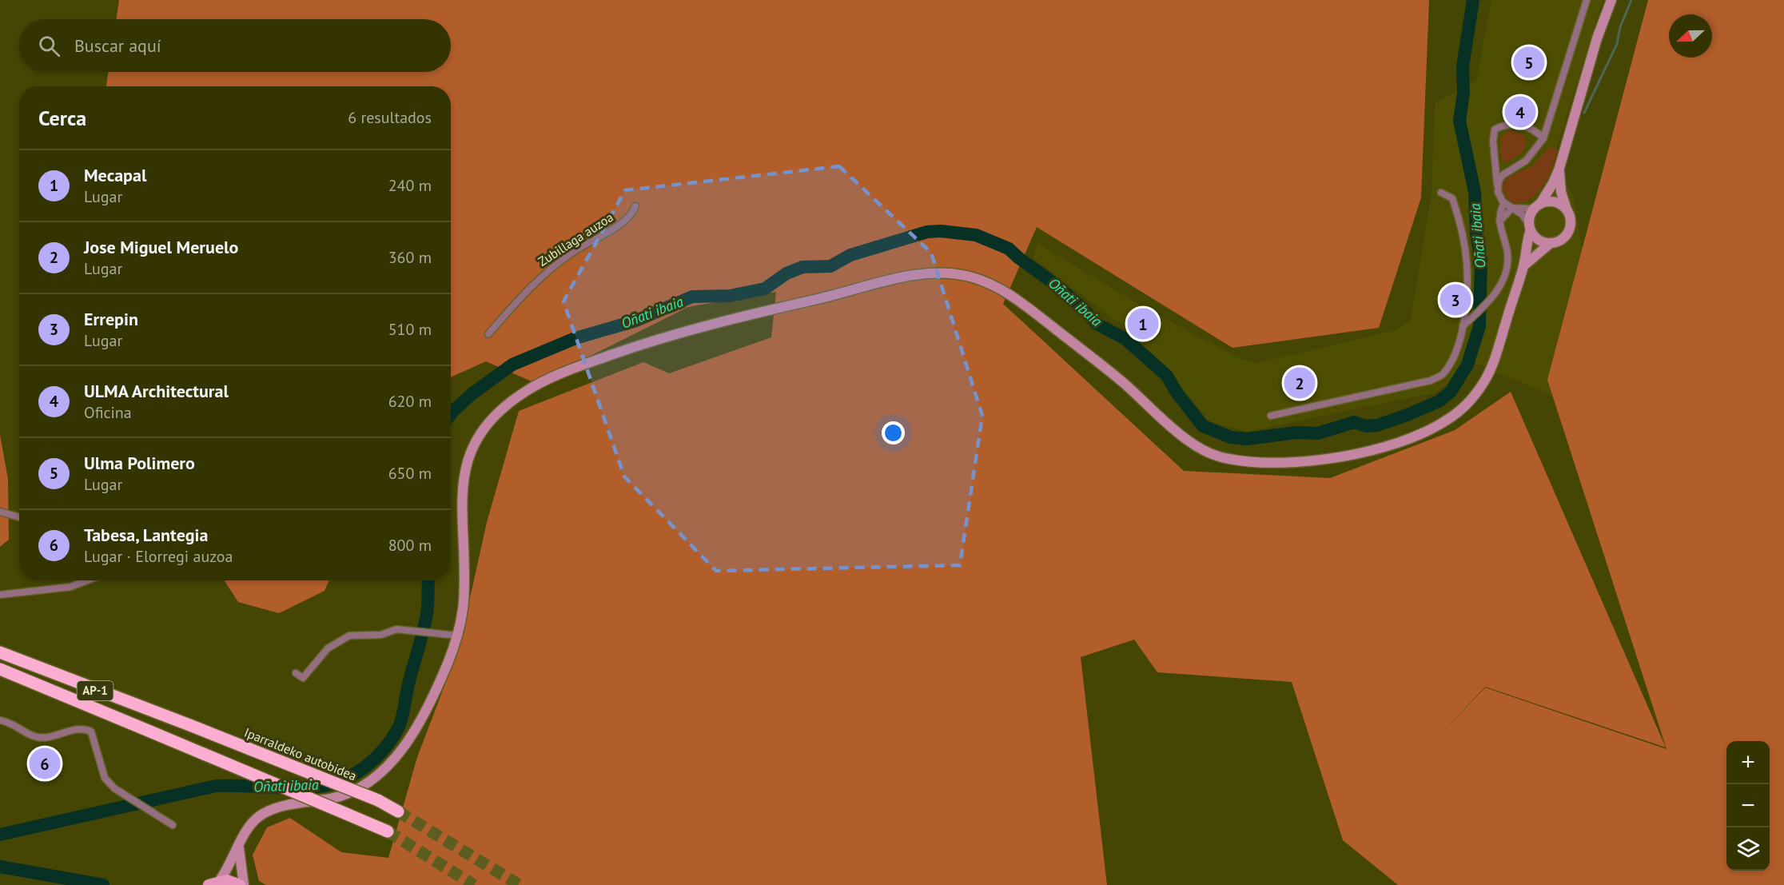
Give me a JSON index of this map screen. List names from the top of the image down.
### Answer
{
  "streets": {
    "highway": ["AP-1", "Iparraldeko autobidea"],
    "street": ["Zubillaga auzoa"]
  },
  "water": ["Oñati ibaia"],
  "north": "left",
  "page": {
    "search": "Buscar aquí",
    "pins": [
      "5",
      "4",
      "3",
      "1",
      "2",
      "6"
    ],
    "heading": ["Cerca", "6 resultados"],
    "list": [
      {
        "mark": "1",
        "name": "Mecapal",
        "note": "Lugar",
        "value": "240 m"
      },
      {
        "mark": "2",
        "name": "Jose Miguel Meruelo",
        "note": "Lugar",
        "value": "360 m"
      },
      {
        "mark": "3",
        "name": "Errepin",
        "note": "Lugar",
        "value": "510 m"
      },
      {
        "mark": "4",
        "name": "ULMA Architectural",
        "note": "Oficina",
        "value": "620 m"
      },
      {
        "mark": "5",
        "name": "Ulma Polimero",
        "note": "Lugar",
        "value": "650 m"
      },
      {
        "mark": "6",
        "name": "Tabesa, Lantegia",
        "note": "Lugar · Elorregi auzoa",
        "value": "800 m"
      }
    ],
    "map_buttons": ["+", "−"]
  }
}
